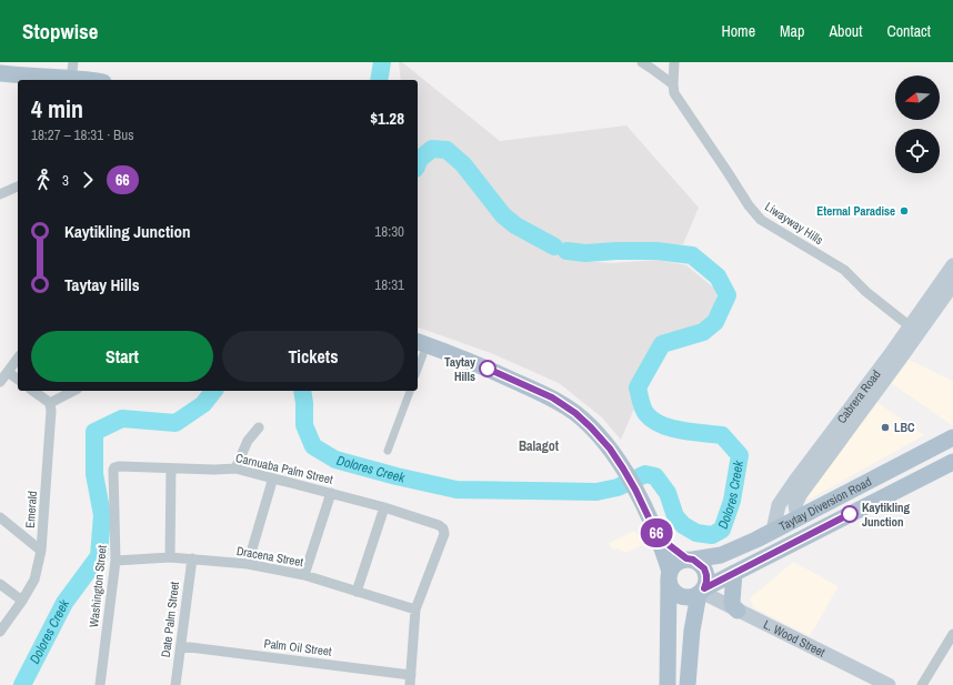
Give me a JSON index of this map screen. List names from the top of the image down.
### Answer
{
  "streets": {
    "main road": ["Cabrera Road", "Taytay Diversion Road", "L. Wood Street"],
    "street": [
      "Liwayway Hills",
      "Carnuaba Palm Street",
      "Emerald",
      "Dracena Street",
      "Washington Street",
      "Date Palm Street",
      "Palm Oil Street"
    ]
  },
  "crossings": [
    ["Liwayway Hills", "Cabrera Road"],
    ["Cabrera Road", "Taytay Diversion Road"],
    ["Carnuaba Palm Street", "Dracena Street"],
    ["Carnuaba Palm Street", "Washington Street"],
    ["Taytay Diversion Road", "L. Wood Street"],
    ["Dracena Street", "Washington Street"],
    ["Dracena Street", "Date Palm Street"],
    ["Date Palm Street", "Palm Oil Street"]
  ],
  "districts": ["Balagot"],
  "water": ["Dolores Creek"],
  "places": [
    "Eternal Paradise",
    "Taytay Hills",
    "LBC",
    "Kaytikling Junction"
  ],
  "lines": ["bus line 66"],
  "north": "left",
  "page": {
    "header": "Stopwise",
    "nav": [
      "Home",
      "Map",
      "About",
      "Contact"
    ],
    "on_map": "66",
    "heading": ["4 min", "18:27 – 18:31 · Bus", "$1.28"],
    "legs": ["3", "66"],
    "list": [
      {
        "name": "Kaytikling Junction",
        "value": "18:30"
      },
      {
        "name": "Taytay Hills",
        "value": "18:31"
      }
    ],
    "buttons": ["Start", "Tickets"]
  }
}
